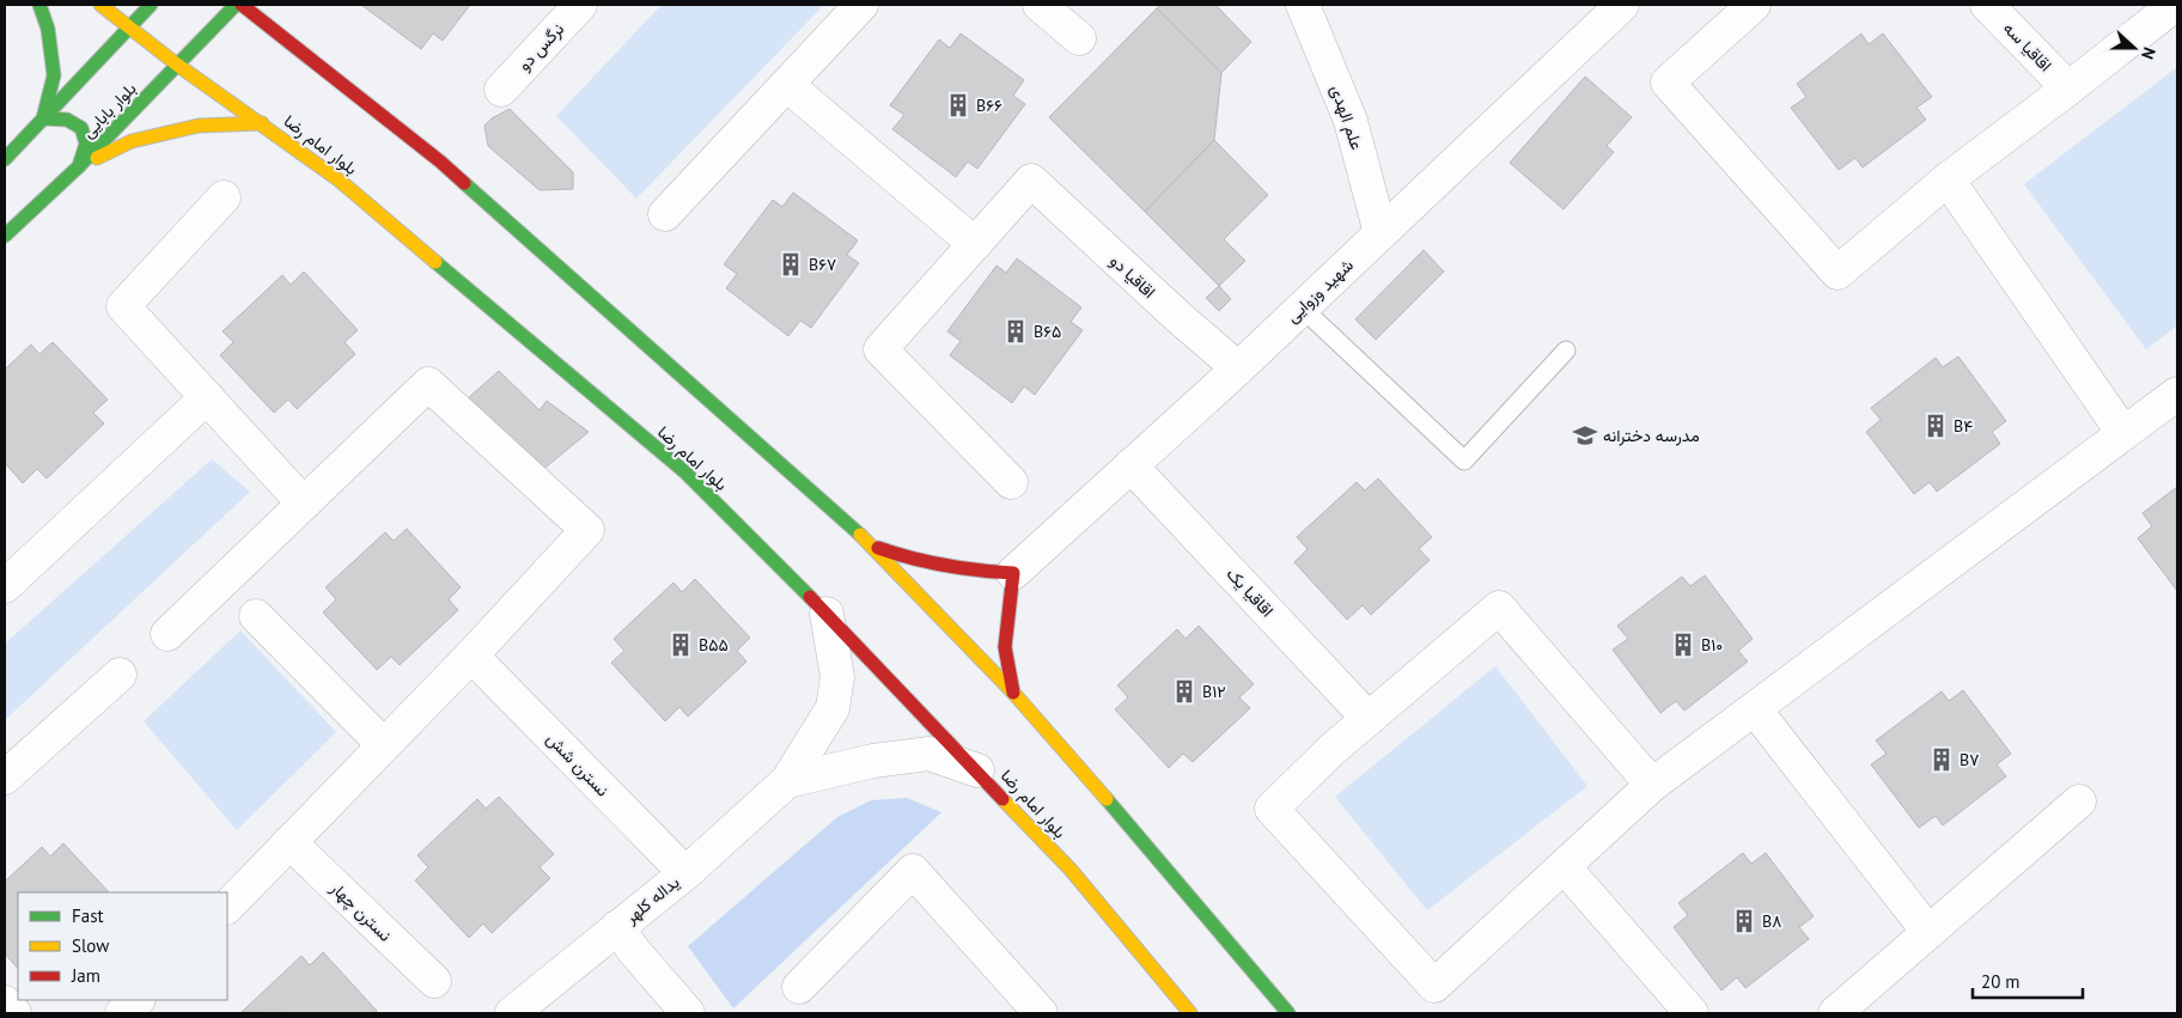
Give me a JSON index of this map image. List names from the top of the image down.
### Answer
{
  "streets": {
    "street": [
      "نرگس دو",
      "اقاقیا سه",
      "بلوار بابایی",
      "علم الهدی",
      "بلوار امام رضا",
      "اقاقیا دو",
      "شهید وزوایی",
      "اقاقیا یک",
      "نسترن شش",
      "یداله کلهر",
      "نسترن چهار"
    ]
  },
  "crossings": [
    ["بلوار بابایی", "بلوار امام رضا"],
    ["علم الهدی", "شهید وزوایی"],
    ["بلوار امام رضا", "یداله کلهر"],
    ["اقاقیا دو", "شهید وزوایی"],
    ["شهید وزوایی", "اقاقیا یک"],
    ["نسترن شش", "یداله کلهر"]
  ],
  "places": {
    "building": [
      "B۶۶",
      "B۶۷",
      "B۶۵",
      "B۴",
      "B۵۵",
      "B۱۰",
      "B۱۲",
      "B۷",
      "B۸"
    ],
    "school or university": ["مدرسه دخترانه"]
  },
  "legend": ["Fast", "Slow", "Jam"],
  "scale_bar": "20 m",
  "north": "right"
}
